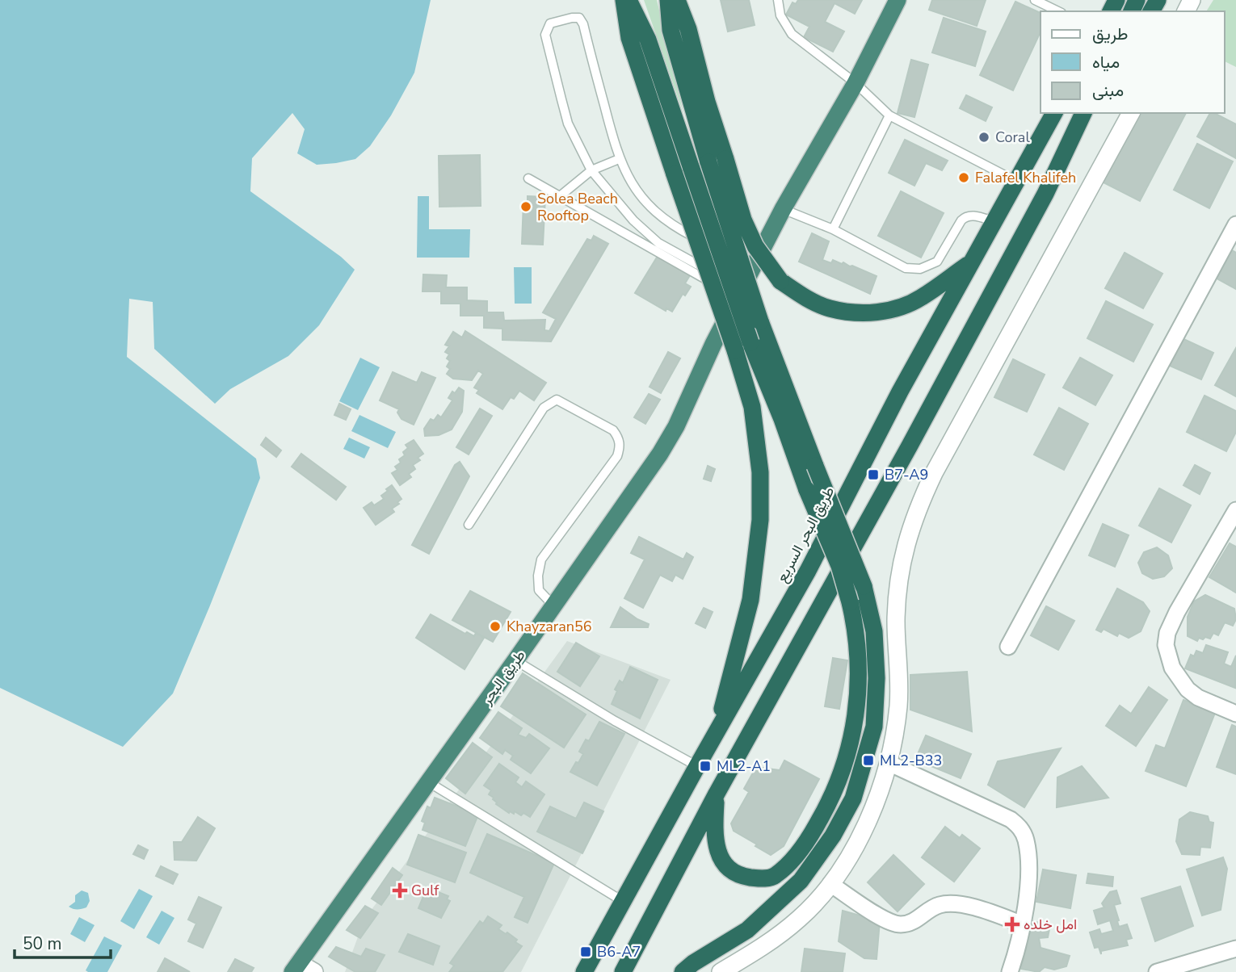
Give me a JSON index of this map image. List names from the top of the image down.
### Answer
{
  "streets": {
    "highway": ["طريق البحر السريع", "طريق البحر"]
  },
  "places": {
    "other": [
      "Coral",
      "Falafel Khalifeh",
      "Solea Beach Rooftop",
      "Khayzaran56"
    ],
    "transit": [
      "B7-A9",
      "ML2-B33",
      "ML2-A1",
      "B6-A7"
    ],
    "health": ["Gulf", "امل خلده"]
  },
  "legend": ["طريق", "مياه", "مبنى"],
  "scale_bar": "50 m"
}
